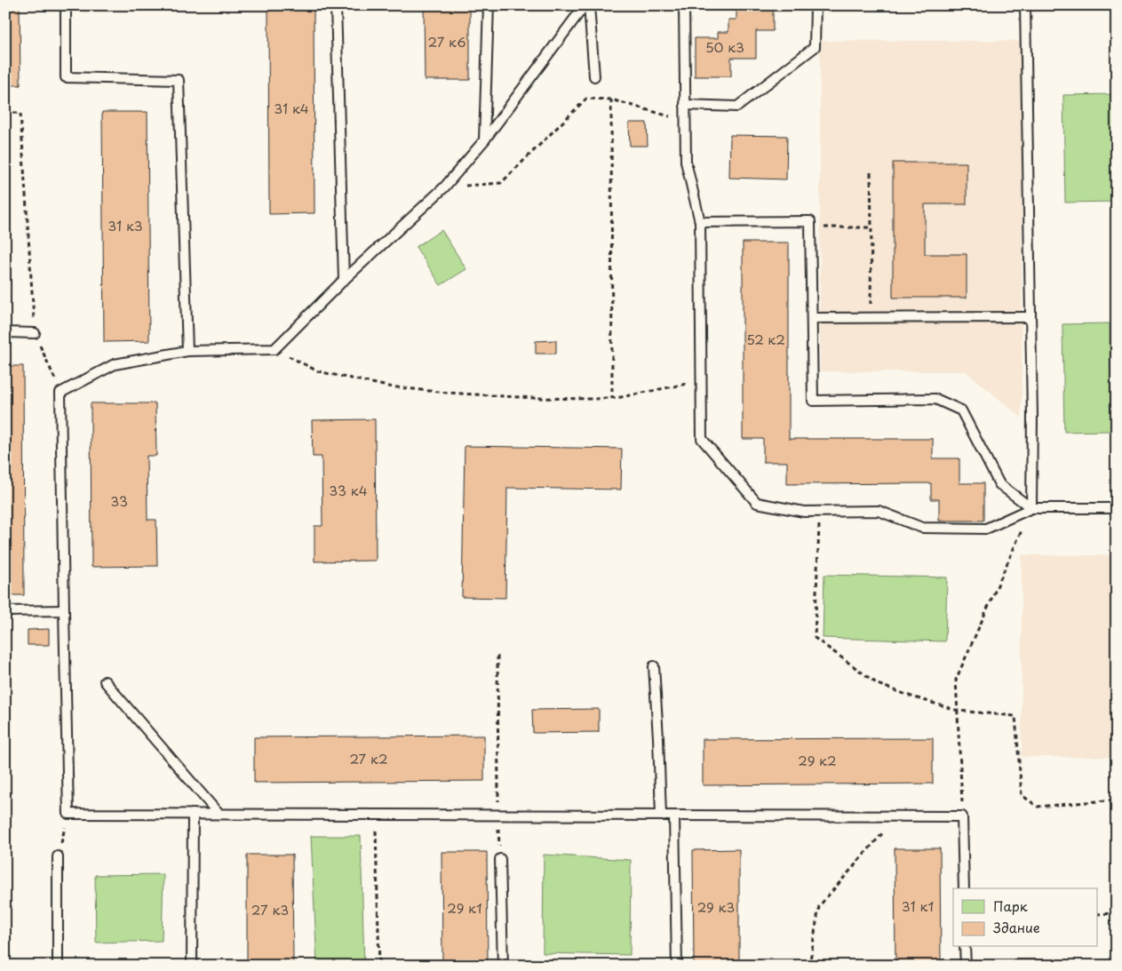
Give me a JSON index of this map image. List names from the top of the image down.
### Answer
{
  "house_numbers": [
    "27 к6",
    "50 к3",
    "31 к4",
    "31 к3",
    "52 к2",
    "33 к4",
    "33",
    "27 к2",
    "29 к2",
    "31 к1",
    "29 к3",
    "29 к1",
    "27 к3"
  ],
  "legend": ["Парк", "Здание"]
}
